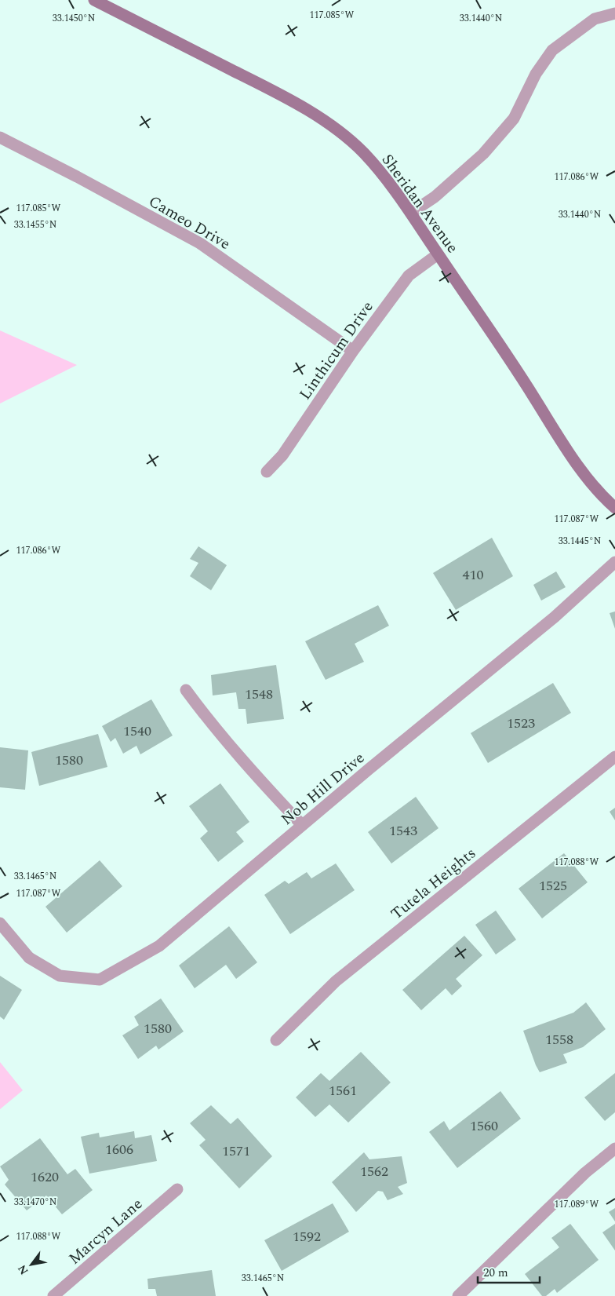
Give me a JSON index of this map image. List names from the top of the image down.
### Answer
{
  "streets": {
    "street": [
      "Sheridan Avenue",
      "Cameo Drive",
      "Linthicum Drive",
      "Nob Hill Drive",
      "Tutela Heights",
      "Marcyn Lane"
    ]
  },
  "crossings": [
    ["Sheridan Avenue", "Linthicum Drive"],
    ["Cameo Drive", "Linthicum Drive"]
  ],
  "house_numbers": [
    "410",
    "1548",
    "1523",
    "1540",
    "1580",
    "1543",
    "1525",
    "1580",
    "1558",
    "1561",
    "1560",
    "1606",
    "1571",
    "1562",
    "1620",
    "1592"
  ],
  "scale_bar": "20 m",
  "north": "bottom left",
  "coordinates": [
    "117.085°W",
    "33.1440°N",
    "33.1450°N",
    "117.086°W",
    "33.1455°N",
    "117.087°W",
    "33.1445°N",
    "117.088°W",
    "33.1465°N",
    "33.1470°N",
    "117.089°W"
  ]
}
